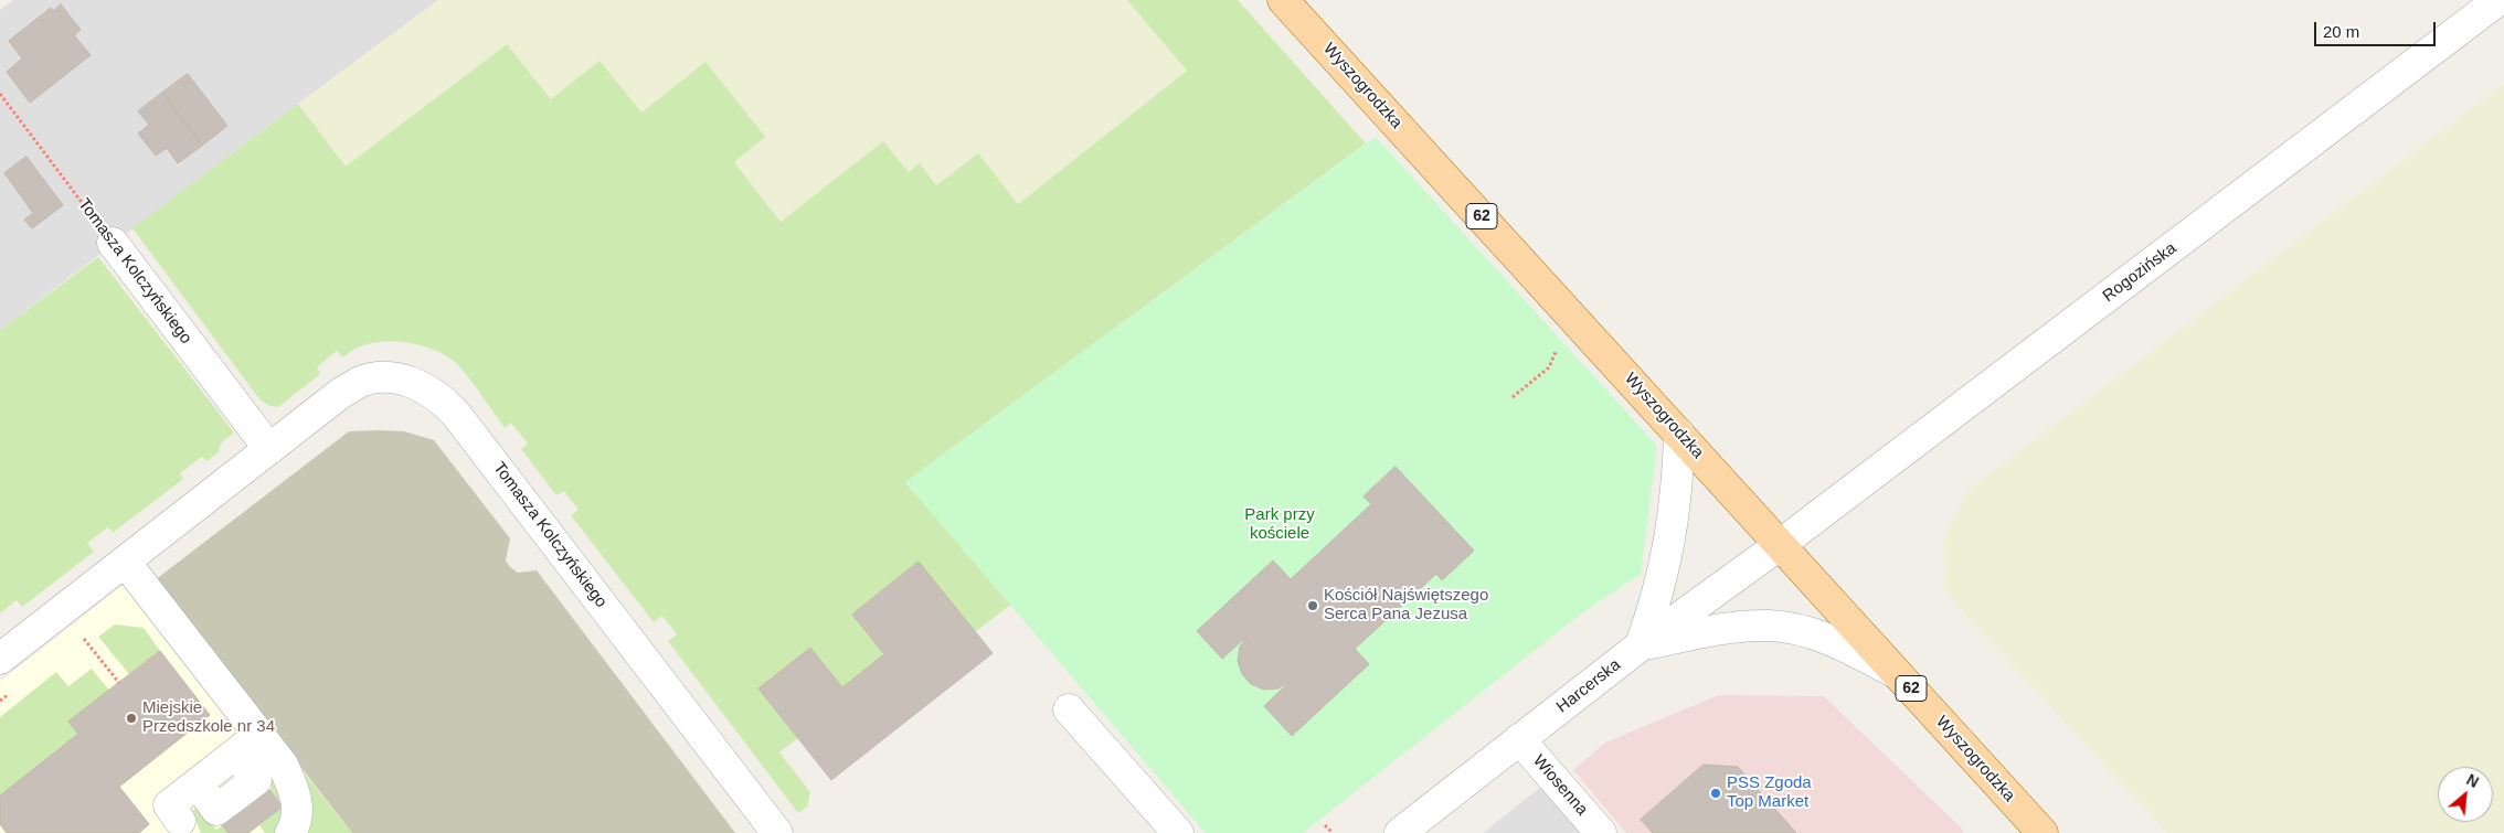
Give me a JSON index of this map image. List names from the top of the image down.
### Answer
{
  "streets": {
    "main road": ["Wyszogrodzka", "62"],
    "street": [
      "Tomasza Kolczyńskiego",
      "Rogozińska",
      "Harcerska",
      "Wiosenna"
    ]
  },
  "crossings": [
    ["Wyszogrodzka", "Rogozińska"],
    ["Wyszogrodzka", "Harcerska"],
    ["Rogozińska", "Harcerska"],
    ["Harcerska", "Wiosenna"]
  ],
  "parks": ["Park przy kościele"],
  "places": ["Kościół Najświętszego Serca Pana Jezusa", "Miejskie Przedszkole nr 34", "PSS Zgoda Top Market"],
  "scale_bar": "20 m",
  "north": "top right"
}
